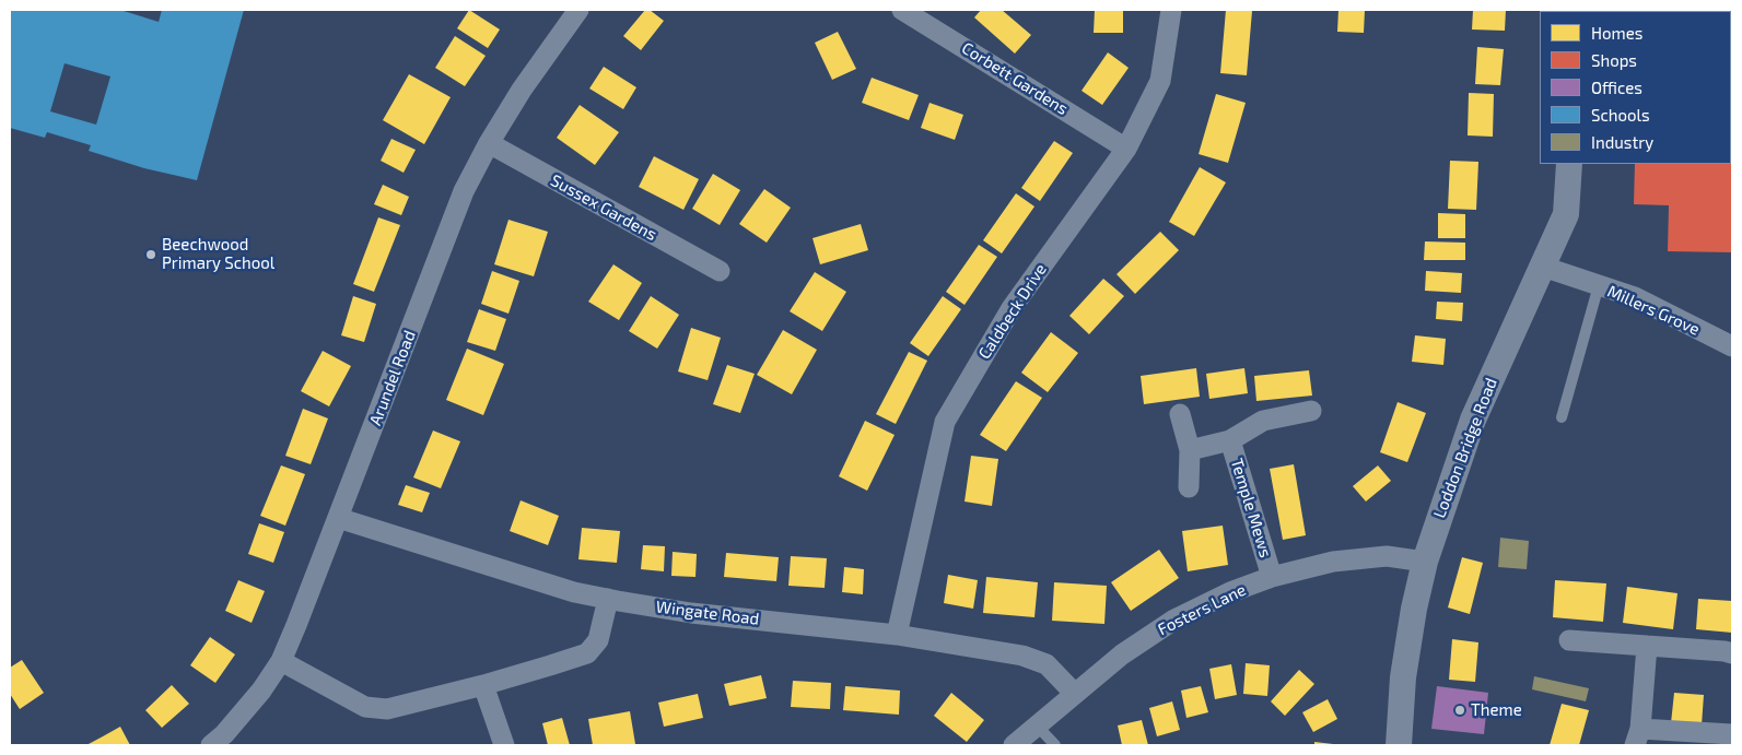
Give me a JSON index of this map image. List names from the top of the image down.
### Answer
{
  "streets": {
    "street": [
      "Corbett Gardens",
      "Sussex Gardens",
      "Millers Grove",
      "Caldbeck Drive",
      "Arundel Road",
      "Loddon Bridge Road",
      "Temple Mews",
      "Fosters Lane",
      "Wingate Road"
    ]
  },
  "crossings": [
    ["Corbett Gardens", "Caldbeck Drive"],
    ["Sussex Gardens", "Arundel Road"],
    ["Millers Grove", "Loddon Bridge Road"],
    ["Caldbeck Drive", "Wingate Road"],
    ["Arundel Road", "Wingate Road"],
    ["Loddon Bridge Road", "Fosters Lane"],
    ["Temple Mews", "Fosters Lane"],
    ["Fosters Lane", "Wingate Road"]
  ],
  "places": ["Beechwood Primary School", "Theme"],
  "legend": [
    "Homes",
    "Shops",
    "Offices",
    "Schools",
    "Industry"
  ]
}
